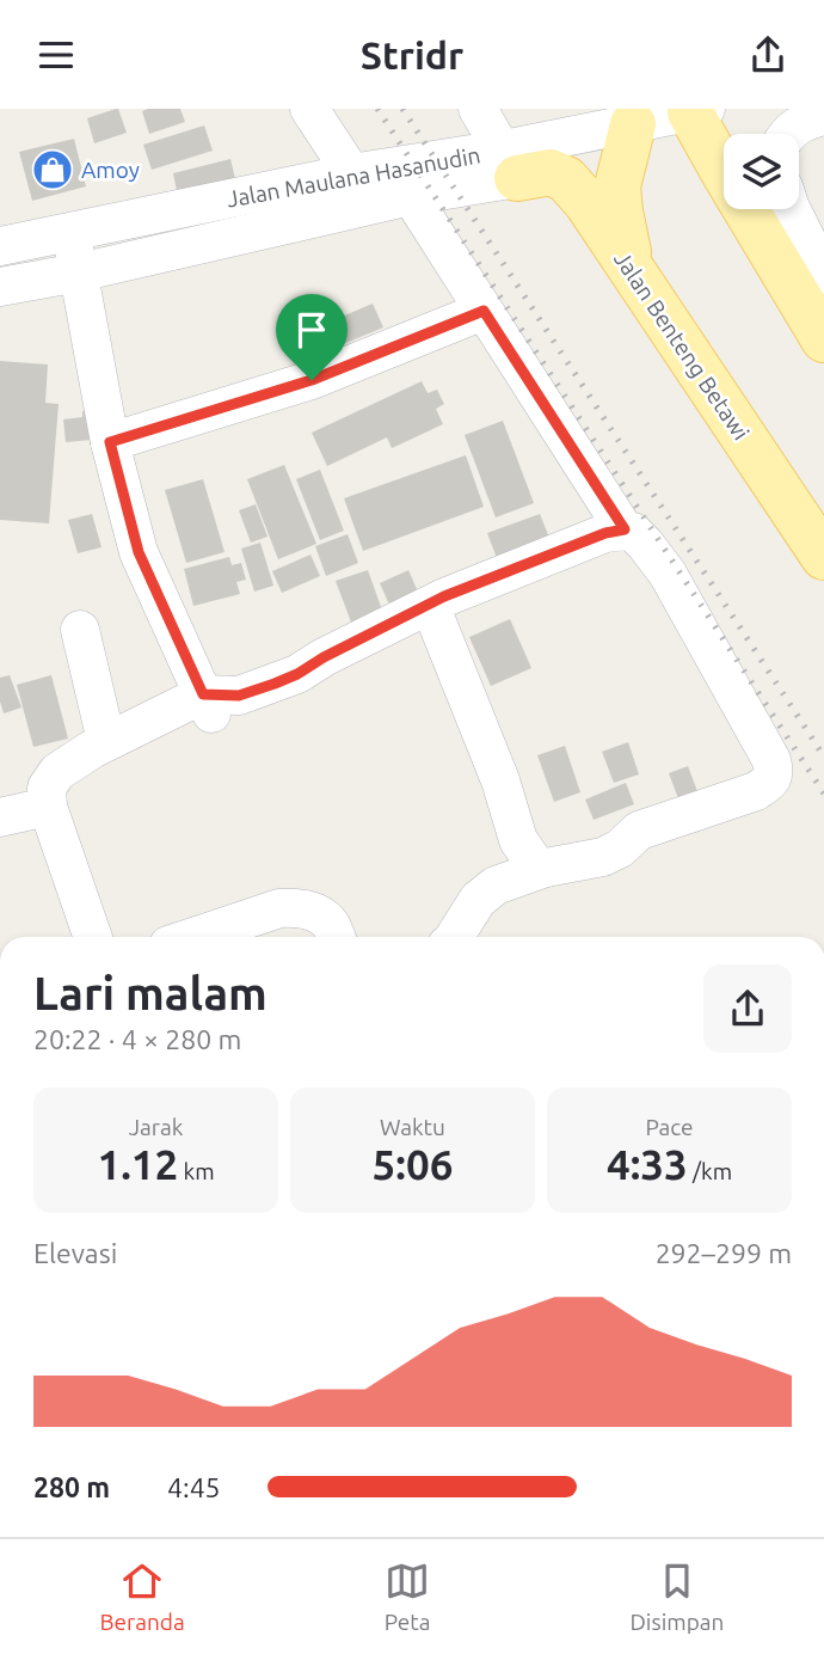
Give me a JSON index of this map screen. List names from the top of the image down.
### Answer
{
  "streets": {
    "main road": ["Jalan Benteng Betawi"],
    "street": ["Jalan Maulana Hasanudin"]
  },
  "crossings": [
    ["Jalan Maulana Hasanudin", "Jalan Benteng Betawi"]
  ],
  "places": {
    "shop": ["Amoy"]
  },
  "page": {
    "header": "Stridr",
    "heading": ["Lari malam", "20:22 · 4 × 280 m"],
    "stats": [
      ["Jarak", "1.12 km"],
      ["Waktu", "5:06"],
      ["Pace", "4:33 /km"]
    ],
    "chart": ["Elevasi", "292–299 m"],
    "list": [
      {
        "name": "280 m",
        "note": "4:45"
      }
    ],
    "tabs": ["Beranda", "Peta", "Disimpan"]
  }
}
